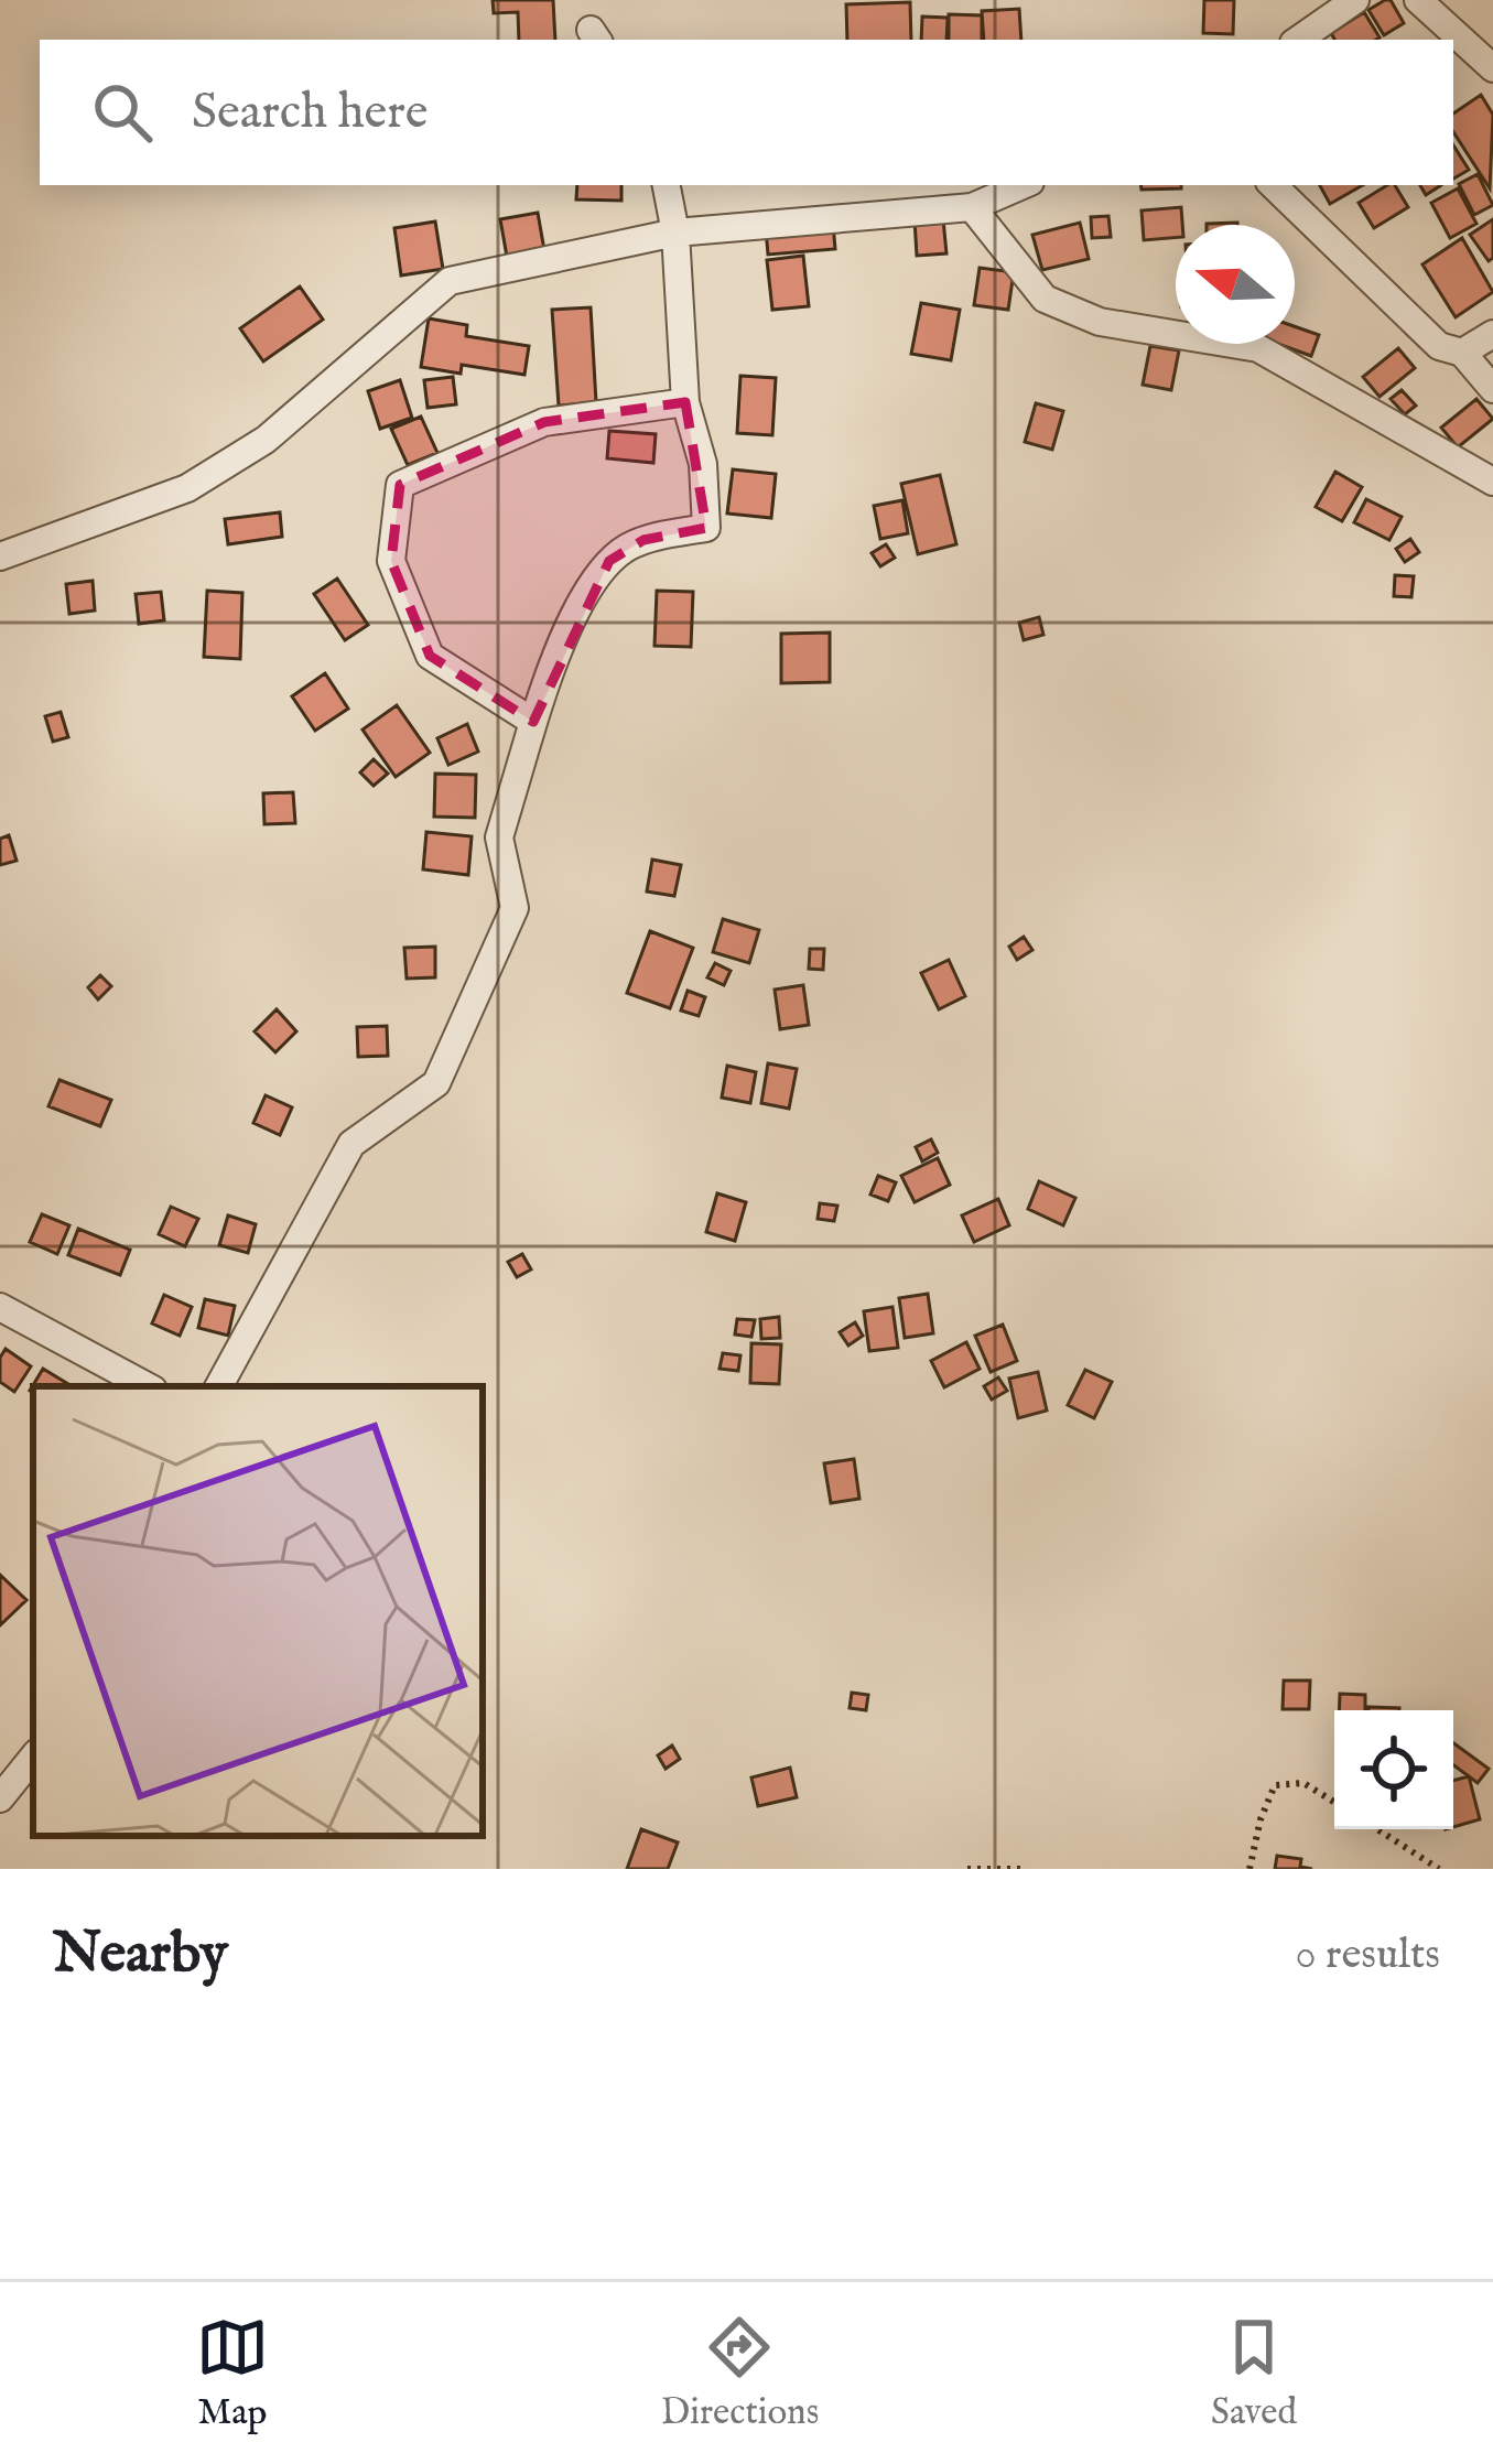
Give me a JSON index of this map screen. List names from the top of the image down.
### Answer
{
  "north": "left",
  "page": {
    "search": "Search here",
    "heading": ["Nearby", "0 results"],
    "nav": ["Map", "Directions", "Saved"]
  }
}
